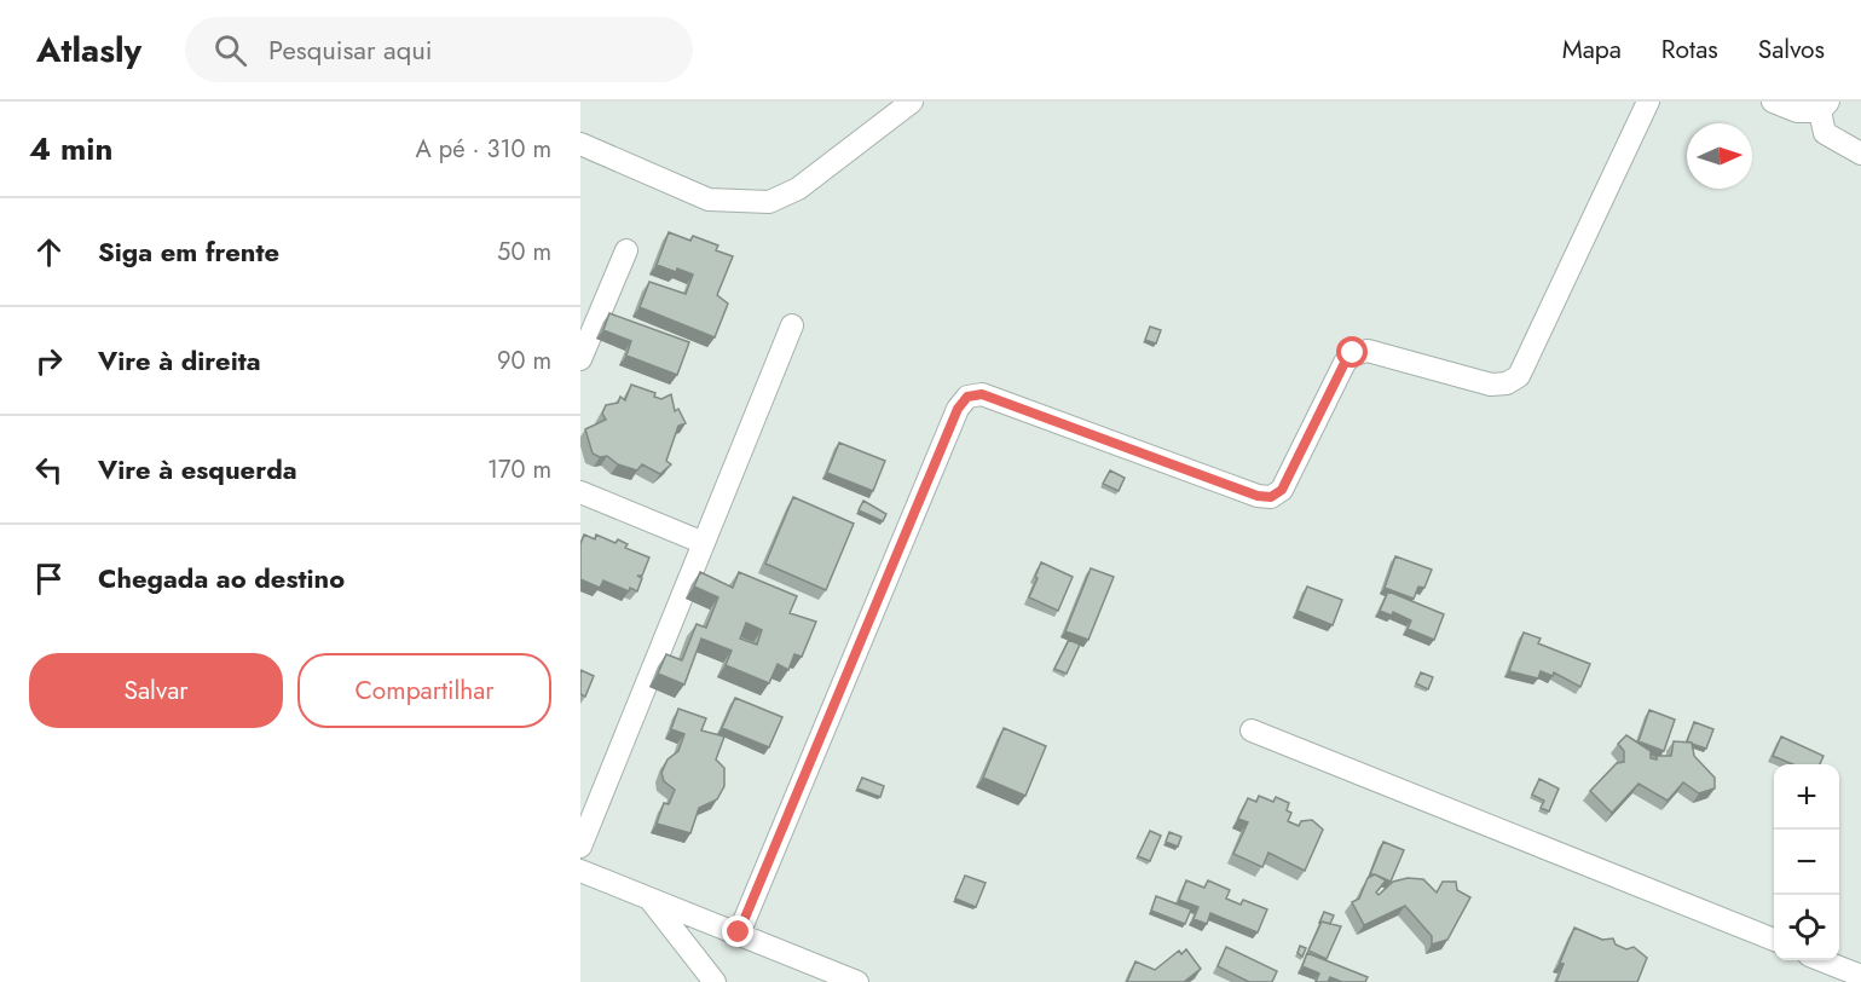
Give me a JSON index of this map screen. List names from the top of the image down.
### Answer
{
  "north": "right",
  "page": {
    "header": "Atlasly",
    "search": "Pesquisar aqui",
    "nav": ["Mapa", "Rotas", "Salvos"],
    "heading": ["4 min", "A pé · 310 m"],
    "list": [
      ["Siga em frente", "50 m"],
      ["Vire à direita", "90 m"],
      ["Vire à esquerda", "170 m"],
      "Chegada ao destino"
    ],
    "buttons": ["Salvar", "Compartilhar"],
    "map_buttons": ["+", "−"]
  }
}
